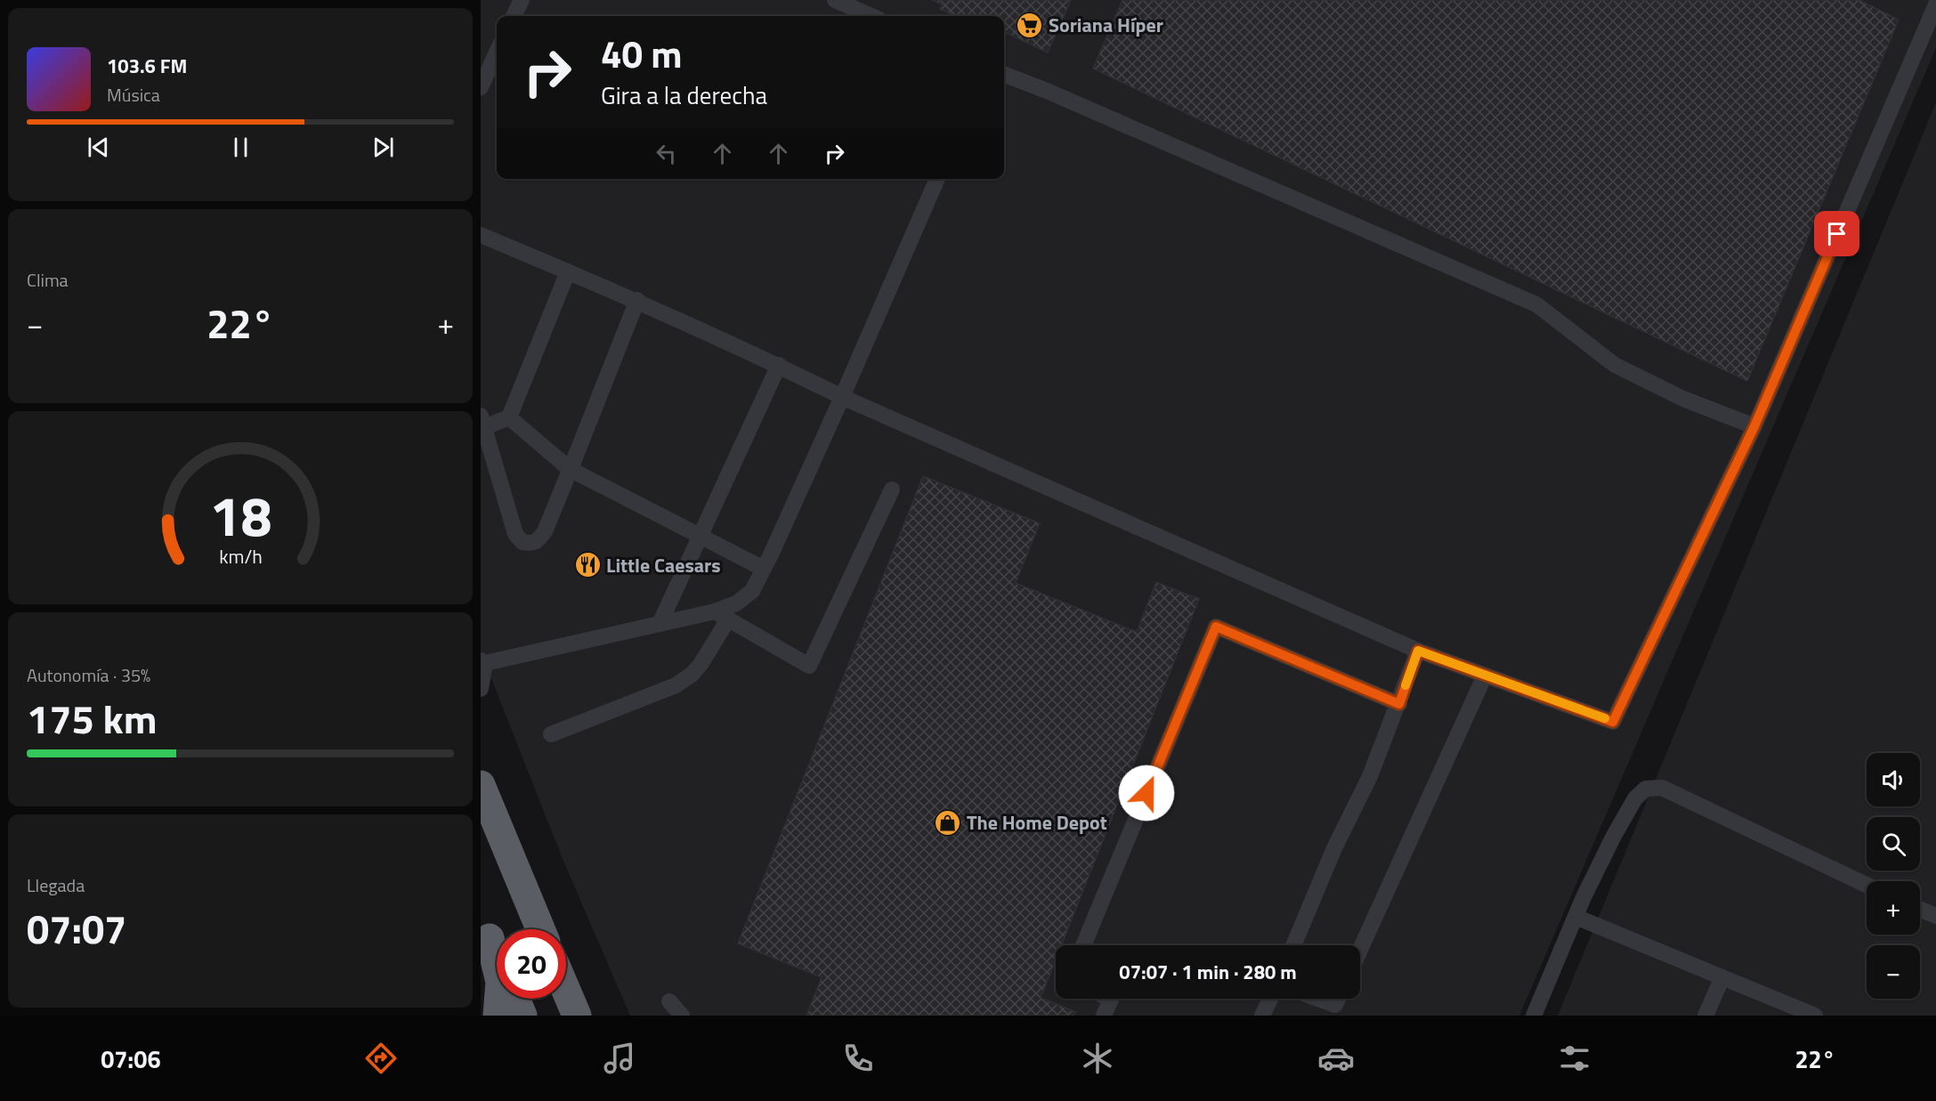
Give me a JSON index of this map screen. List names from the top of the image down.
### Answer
{
  "places": {
    "supermarket": ["Soriana Híper"],
    "restaurant": ["Little Caesars"],
    "shop": ["The Home Depot"]
  },
  "page": {
    "turn": ["40 m", "Gira a la derecha"],
    "song": ["103.6 FM", "Música"],
    "tile": [
      "Clima",
      ["Autonomía · 35%", "175 km"],
      ["Llegada", "07:07"]
    ],
    "heat": ["−", "22°", "+"],
    "map_buttons": ["+", "−"],
    "limit": "20",
    "trip": "07:07 · 1 min · 280 m",
    "tabs": ["07:06", "22°"],
    "gauge": ["18", "km/h"]
  }
}
